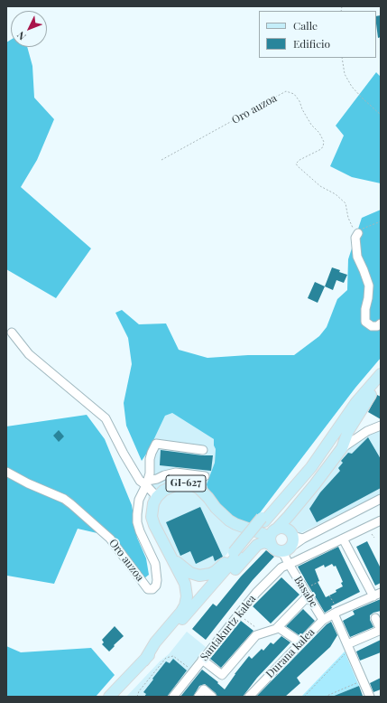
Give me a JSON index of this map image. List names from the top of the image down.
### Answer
{
  "streets": {
    "main road": ["GI-627"],
    "street": [
      "Oro auzoa",
      "Basabe",
      "Santakurtz kalea",
      "Durana kalea"
    ]
  },
  "crossings": [
    ["GI-627", "Basabe"],
    ["Basabe", "Santakurtz kalea"],
    ["Basabe", "Durana kalea"]
  ],
  "legend": ["Calle", "Edificio"],
  "north": "bottom left"
}
